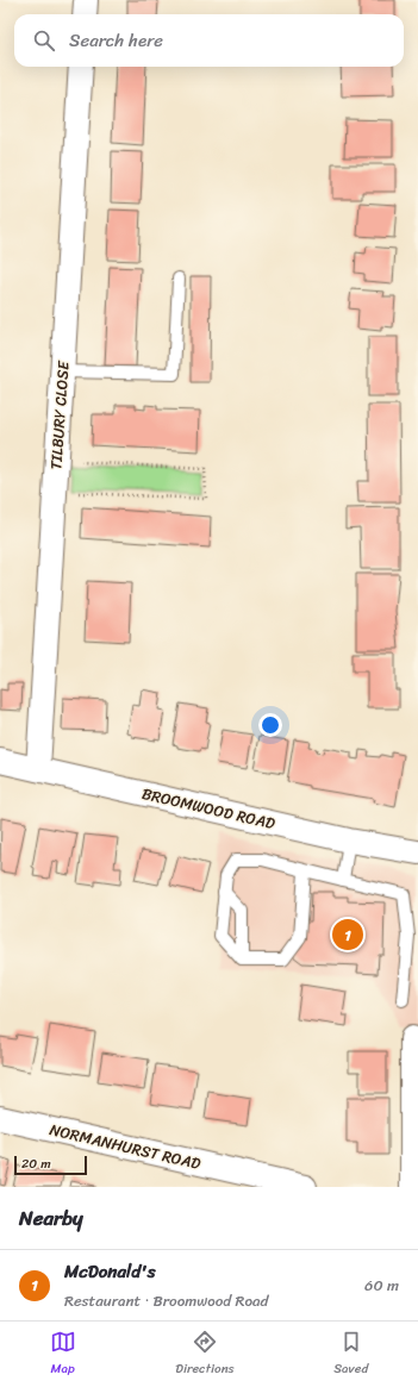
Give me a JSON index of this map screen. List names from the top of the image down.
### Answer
{
  "streets": {
    "street": ["TILBURY CLOSE", "BROOMWOOD ROAD", "NORMANHURST ROAD"]
  },
  "crossings": [
    ["TILBURY CLOSE", "BROOMWOOD ROAD"]
  ],
  "scale_bar": "20 m",
  "page": {
    "search": "Search here",
    "pins": "1",
    "scale": "20 m",
    "heading": "Nearby",
    "list": [
      {
        "mark": "1",
        "name": "McDonald's",
        "note": "Restaurant · Broomwood Road",
        "value": "60 m"
      }
    ],
    "nav": ["Map", "Directions", "Saved"]
  }
}
